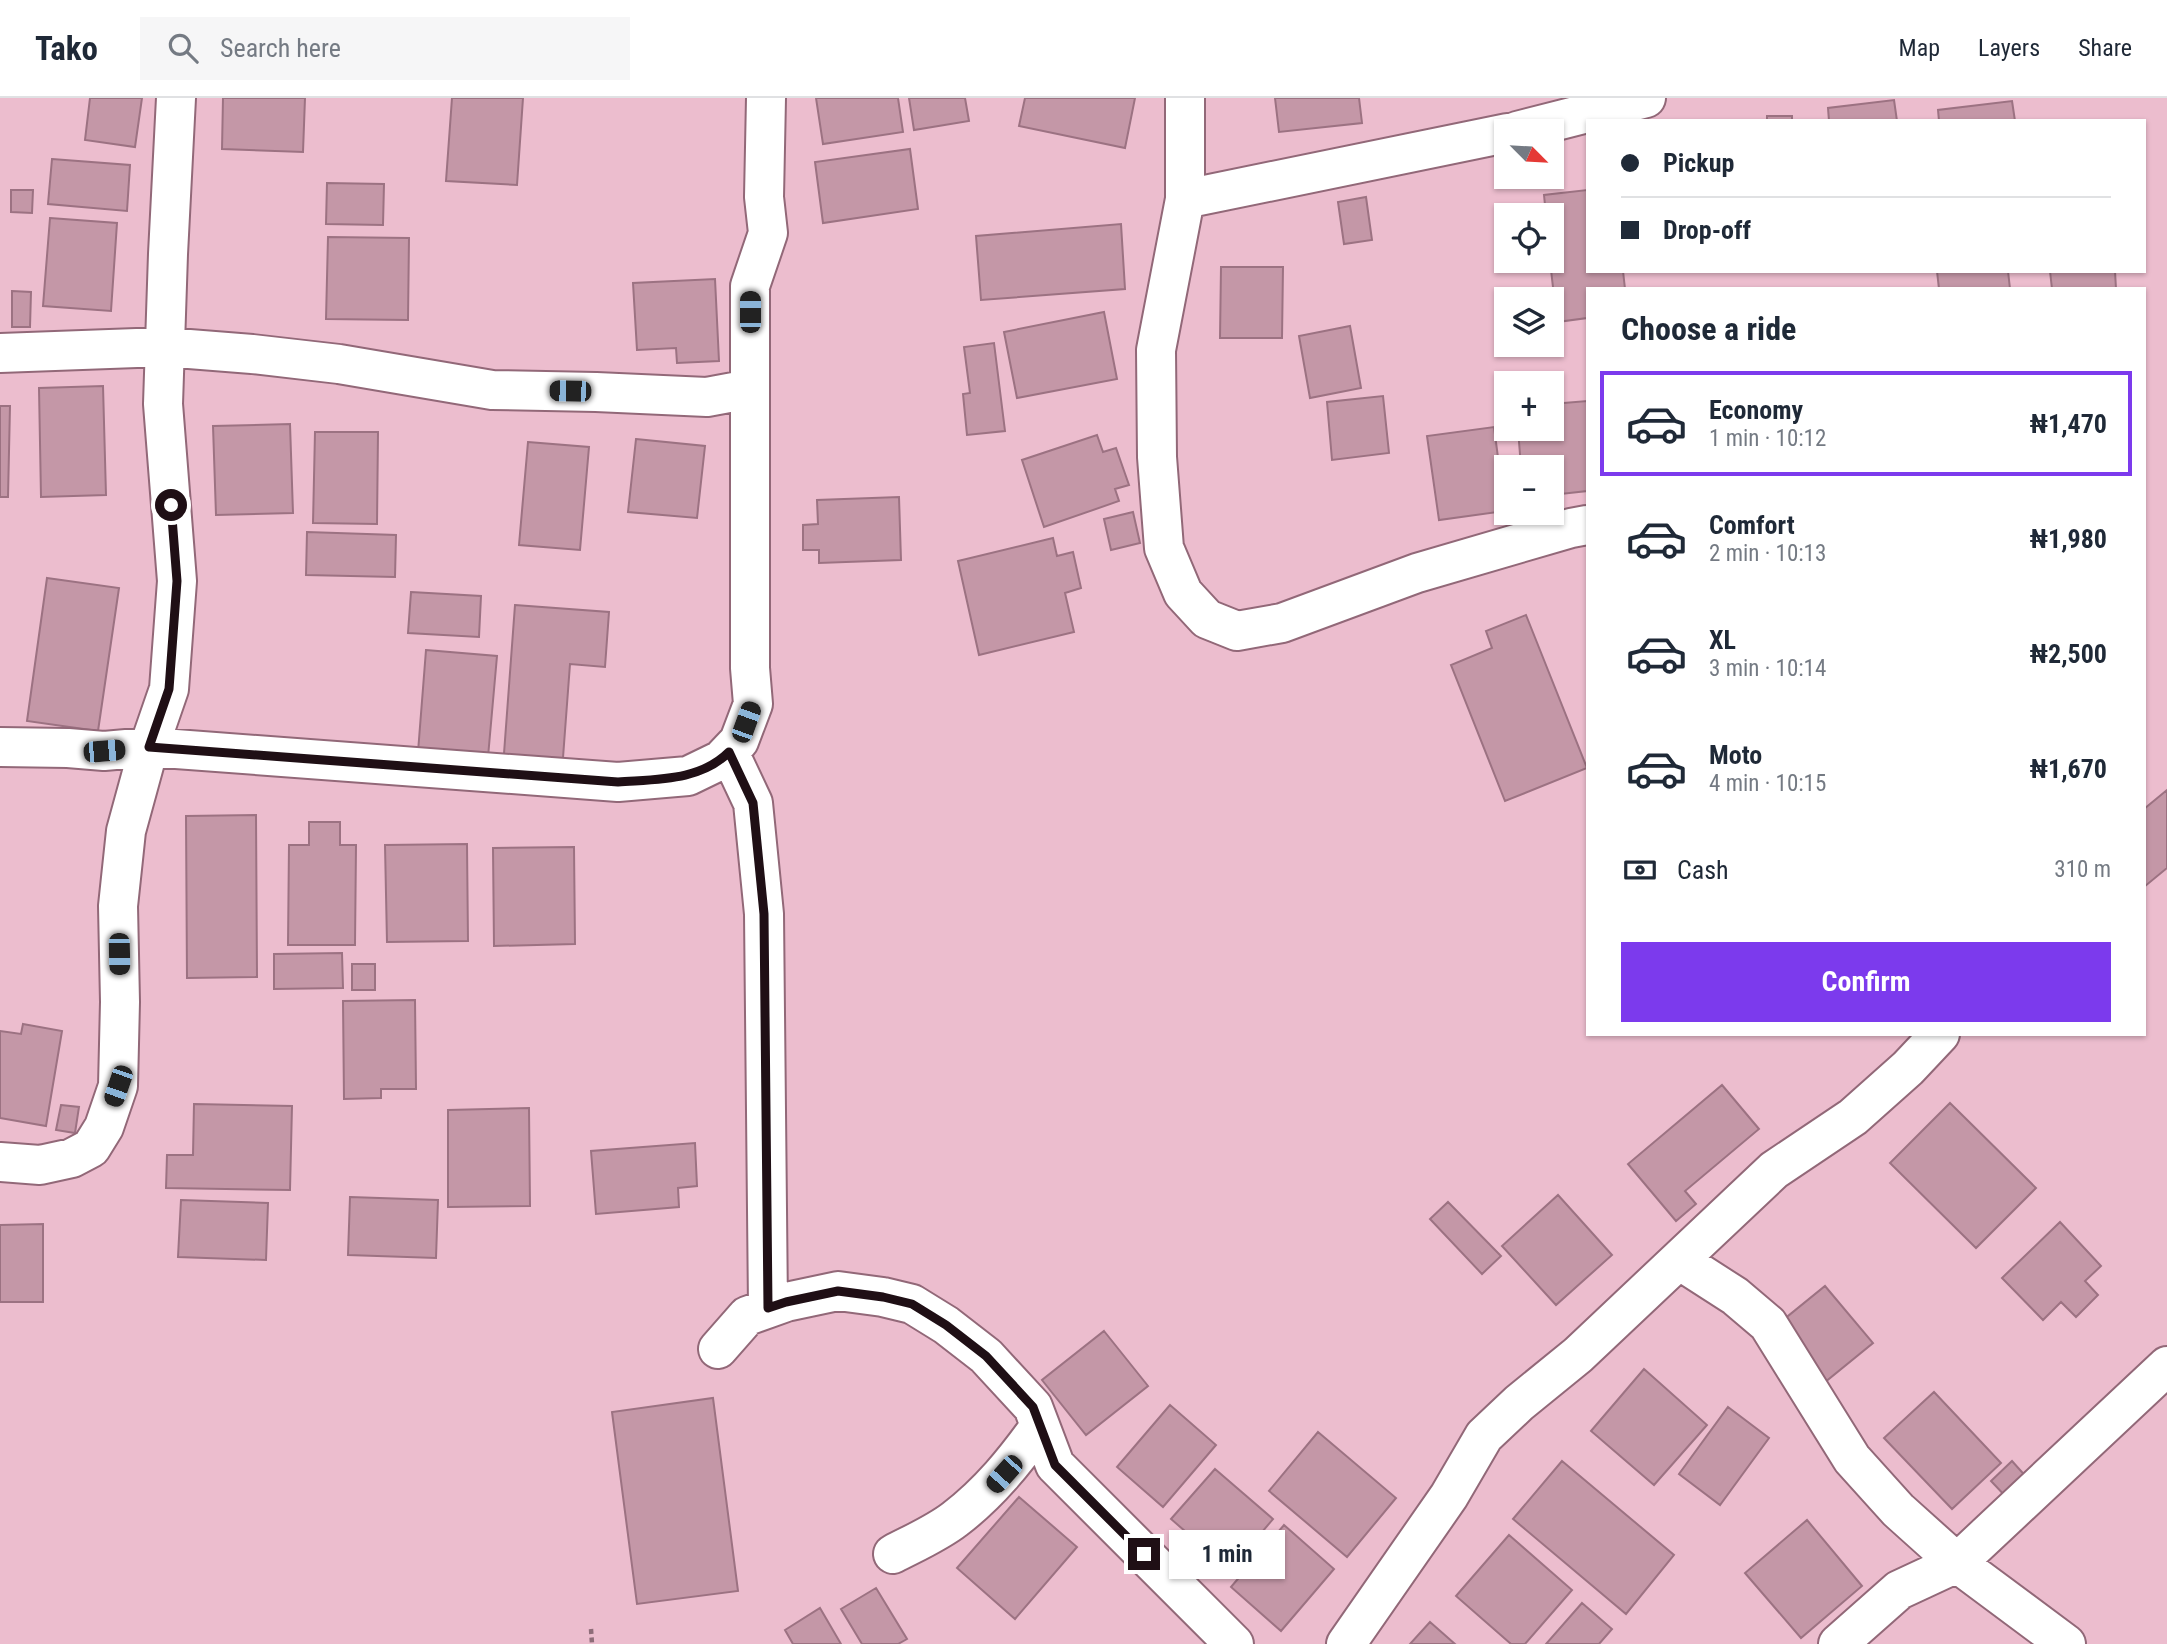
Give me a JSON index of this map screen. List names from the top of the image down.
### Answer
{
  "north": "bottom right",
  "page": {
    "header": "Tako",
    "search": "Search here",
    "nav": ["Map", "Layers", "Share"],
    "map_buttons": ["+", "−"],
    "banner": ["Pickup", "Drop-off"],
    "heading": "Choose a ride",
    "list": [
      {
        "name": "Economy",
        "note": "1 min · 10:12",
        "value": "₦1,470"
      },
      {
        "name": "Comfort",
        "note": "2 min · 10:13",
        "value": "₦1,980"
      },
      {
        "name": "XL",
        "note": "3 min · 10:14",
        "value": "₦2,500"
      },
      {
        "name": "Moto",
        "note": "4 min · 10:15",
        "value": "₦1,670"
      }
    ],
    "pay": ["Cash", "310 m"],
    "buttons": "Confirm",
    "bubble": "1 min"
  }
}
